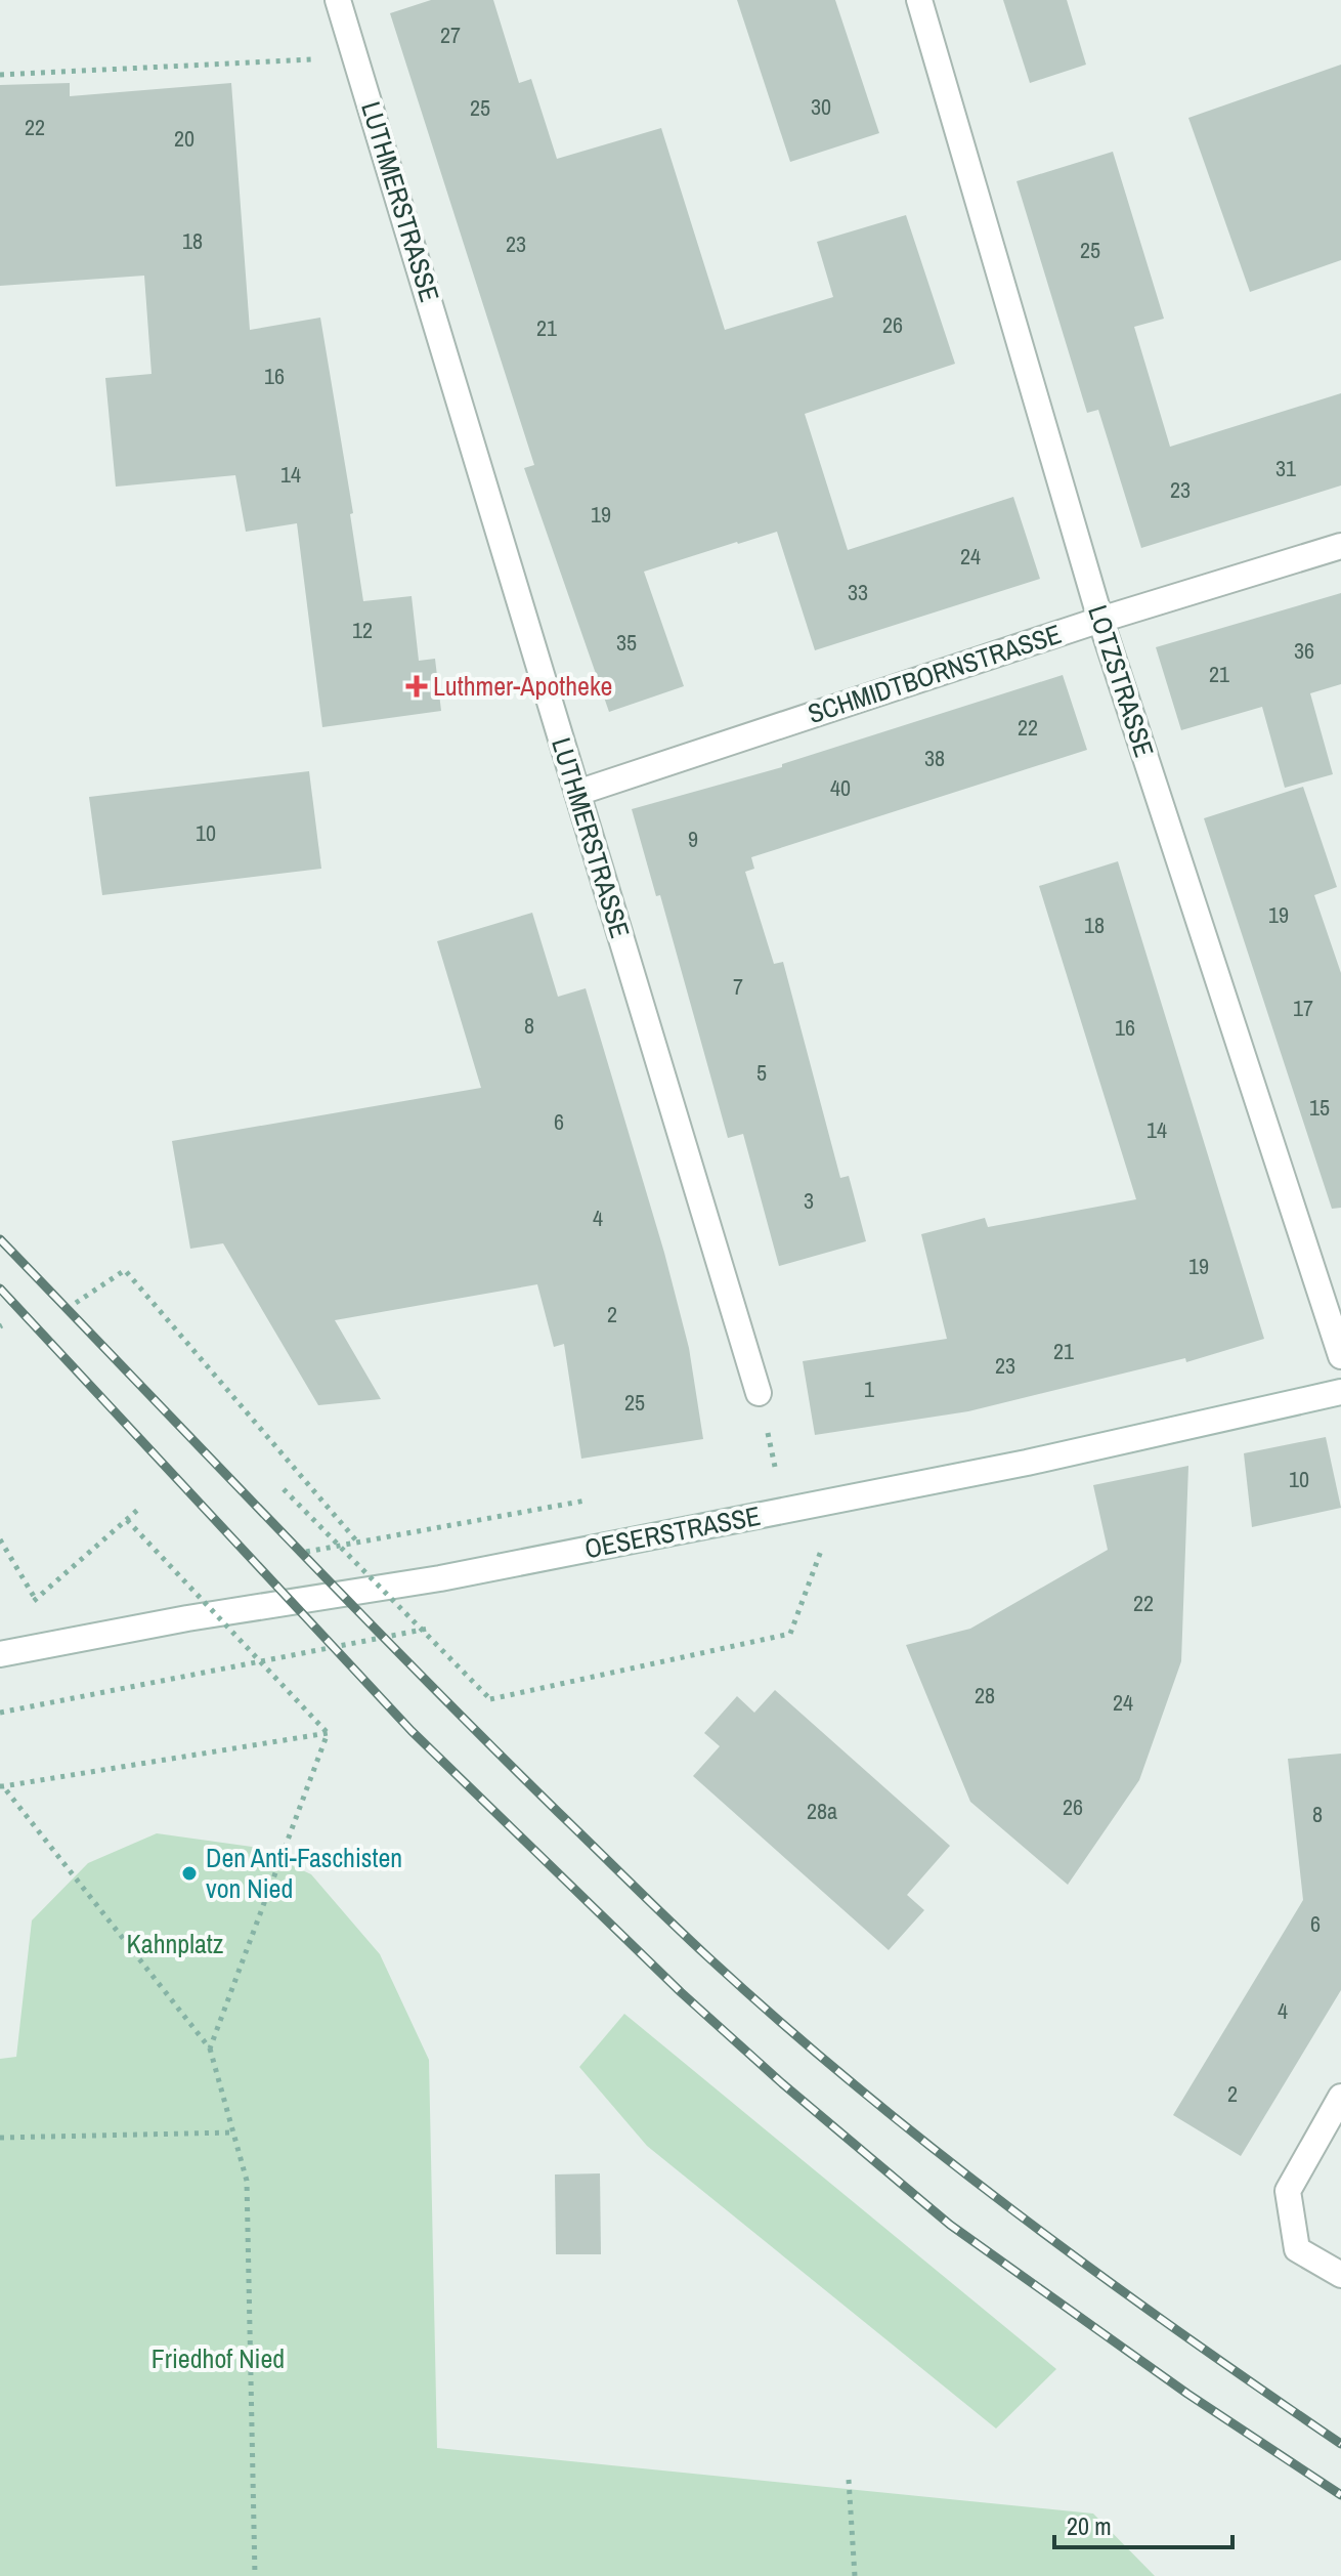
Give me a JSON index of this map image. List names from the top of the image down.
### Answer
{
  "streets": {
    "street": [
      "LUTHMERSTRASSE",
      "SCHMIDTBORNSTRASSE",
      "LOTZSTRASSE",
      "OESERSTRASSE"
    ]
  },
  "crossings": [
    ["LUTHMERSTRASSE", "SCHMIDTBORNSTRASSE"],
    ["SCHMIDTBORNSTRASSE", "LOTZSTRASSE"]
  ],
  "parks": ["Kahnplatz", "Friedhof Nied"],
  "places": {
    "health": ["Luthmer-Apotheke"],
    "other": ["Den Anti-Faschisten von Nied"]
  },
  "house_numbers": [
    "27",
    "30",
    "25",
    "22",
    "20",
    "18",
    "23",
    "25",
    "26",
    "21",
    "16",
    "31",
    "14",
    "23",
    "19",
    "24",
    "33",
    "12",
    "35",
    "36",
    "21",
    "22",
    "38",
    "40",
    "10",
    "9",
    "19",
    "18",
    "7",
    "17",
    "8",
    "16",
    "5",
    "15",
    "6",
    "14",
    "3",
    "4",
    "19",
    "2",
    "21",
    "23",
    "1",
    "25",
    "10",
    "22",
    "28",
    "24",
    "26",
    "28a",
    "8",
    "6",
    "4",
    "2"
  ],
  "scale_bar": "20 m"
}
